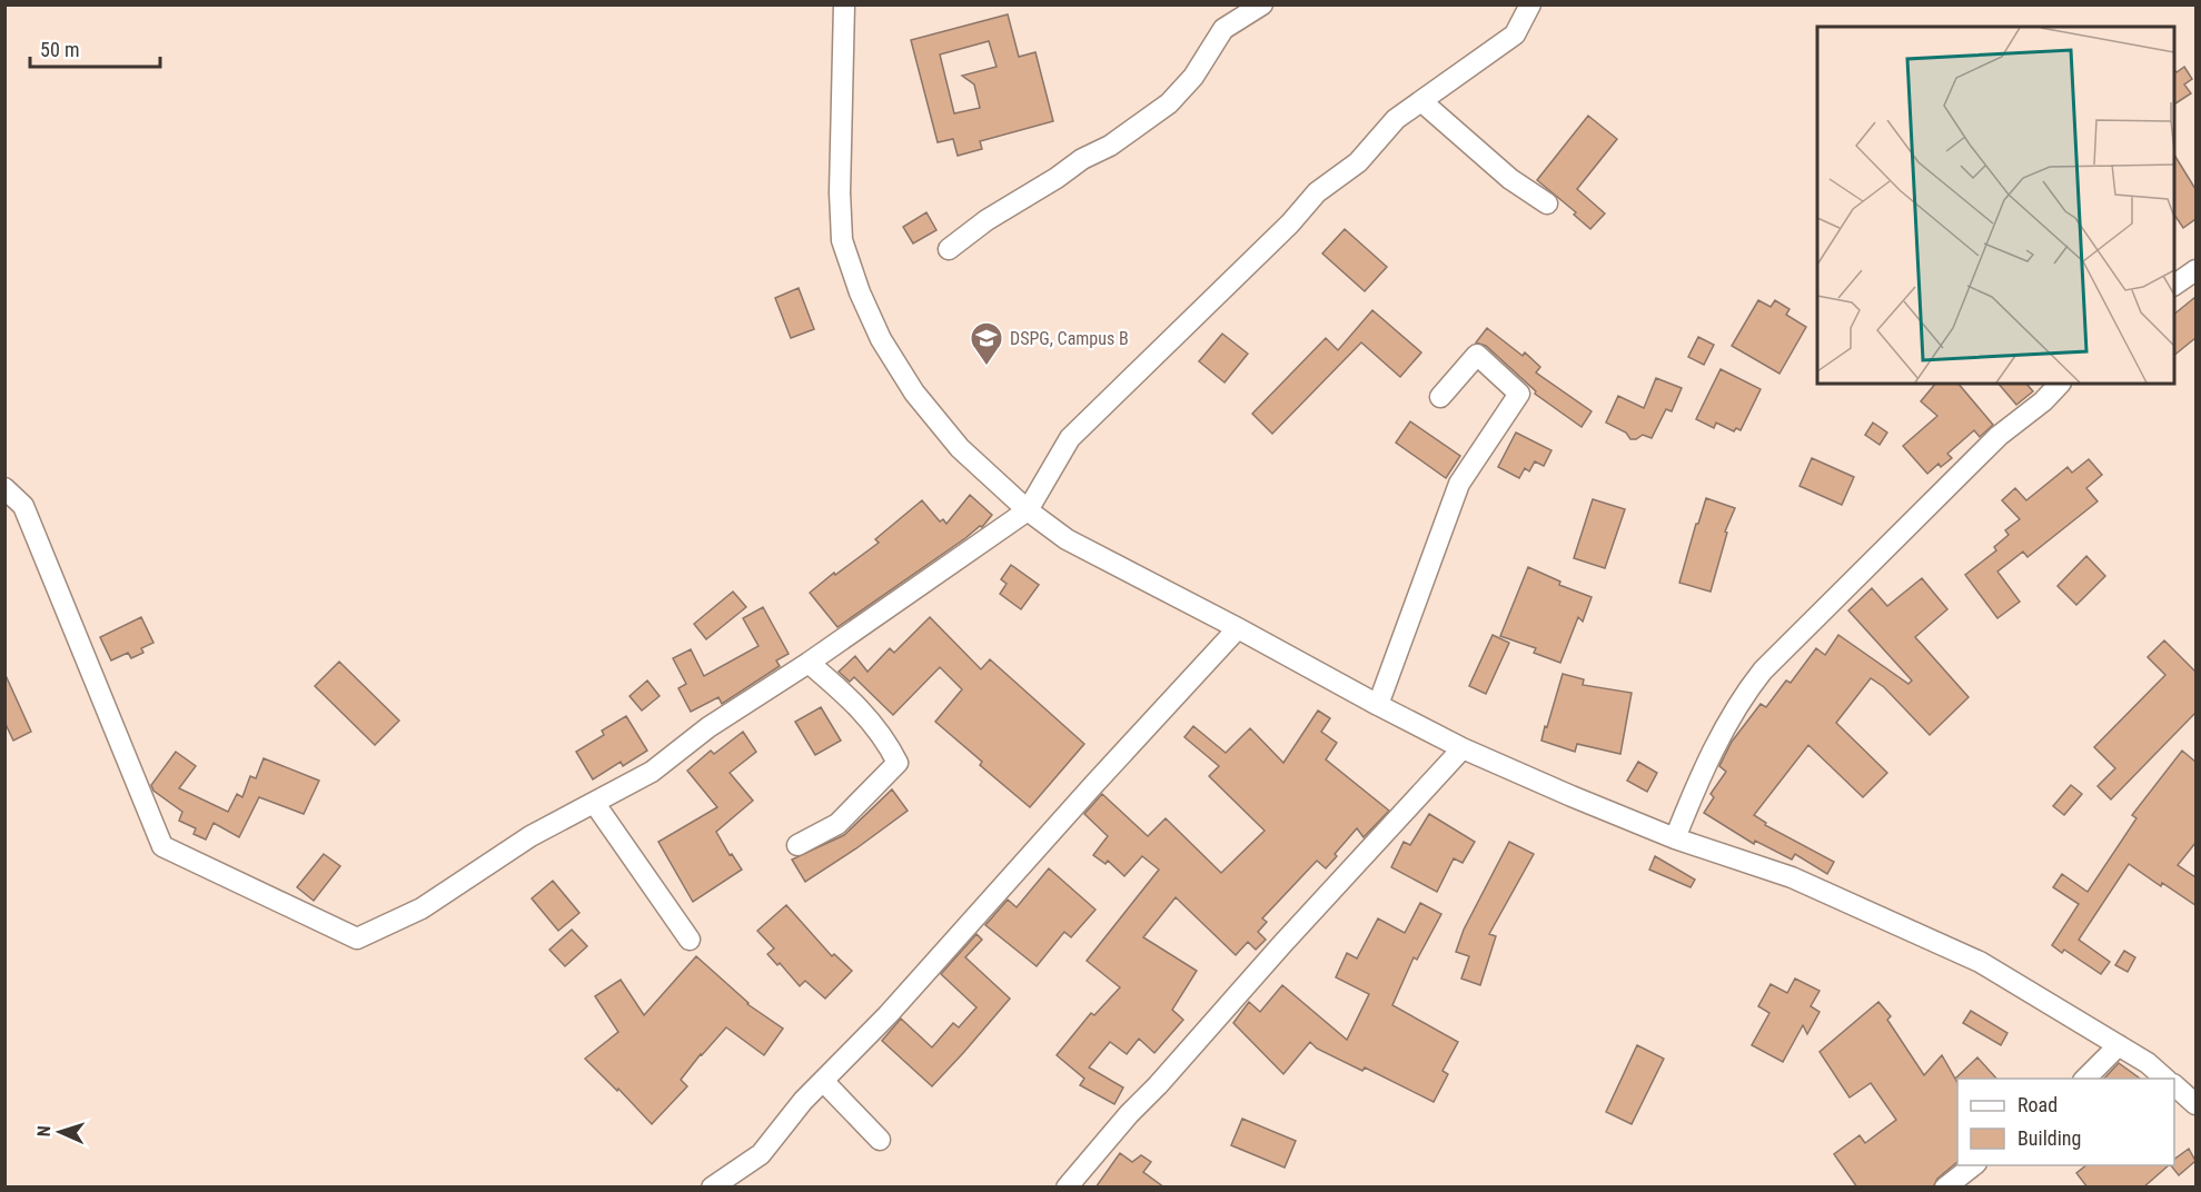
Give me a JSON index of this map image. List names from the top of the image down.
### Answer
{
  "places": {
    "school or university": ["DSPG, Campus B"]
  },
  "legend": ["Road", "Building"],
  "scale_bar": "50 m",
  "north": "left"
}
